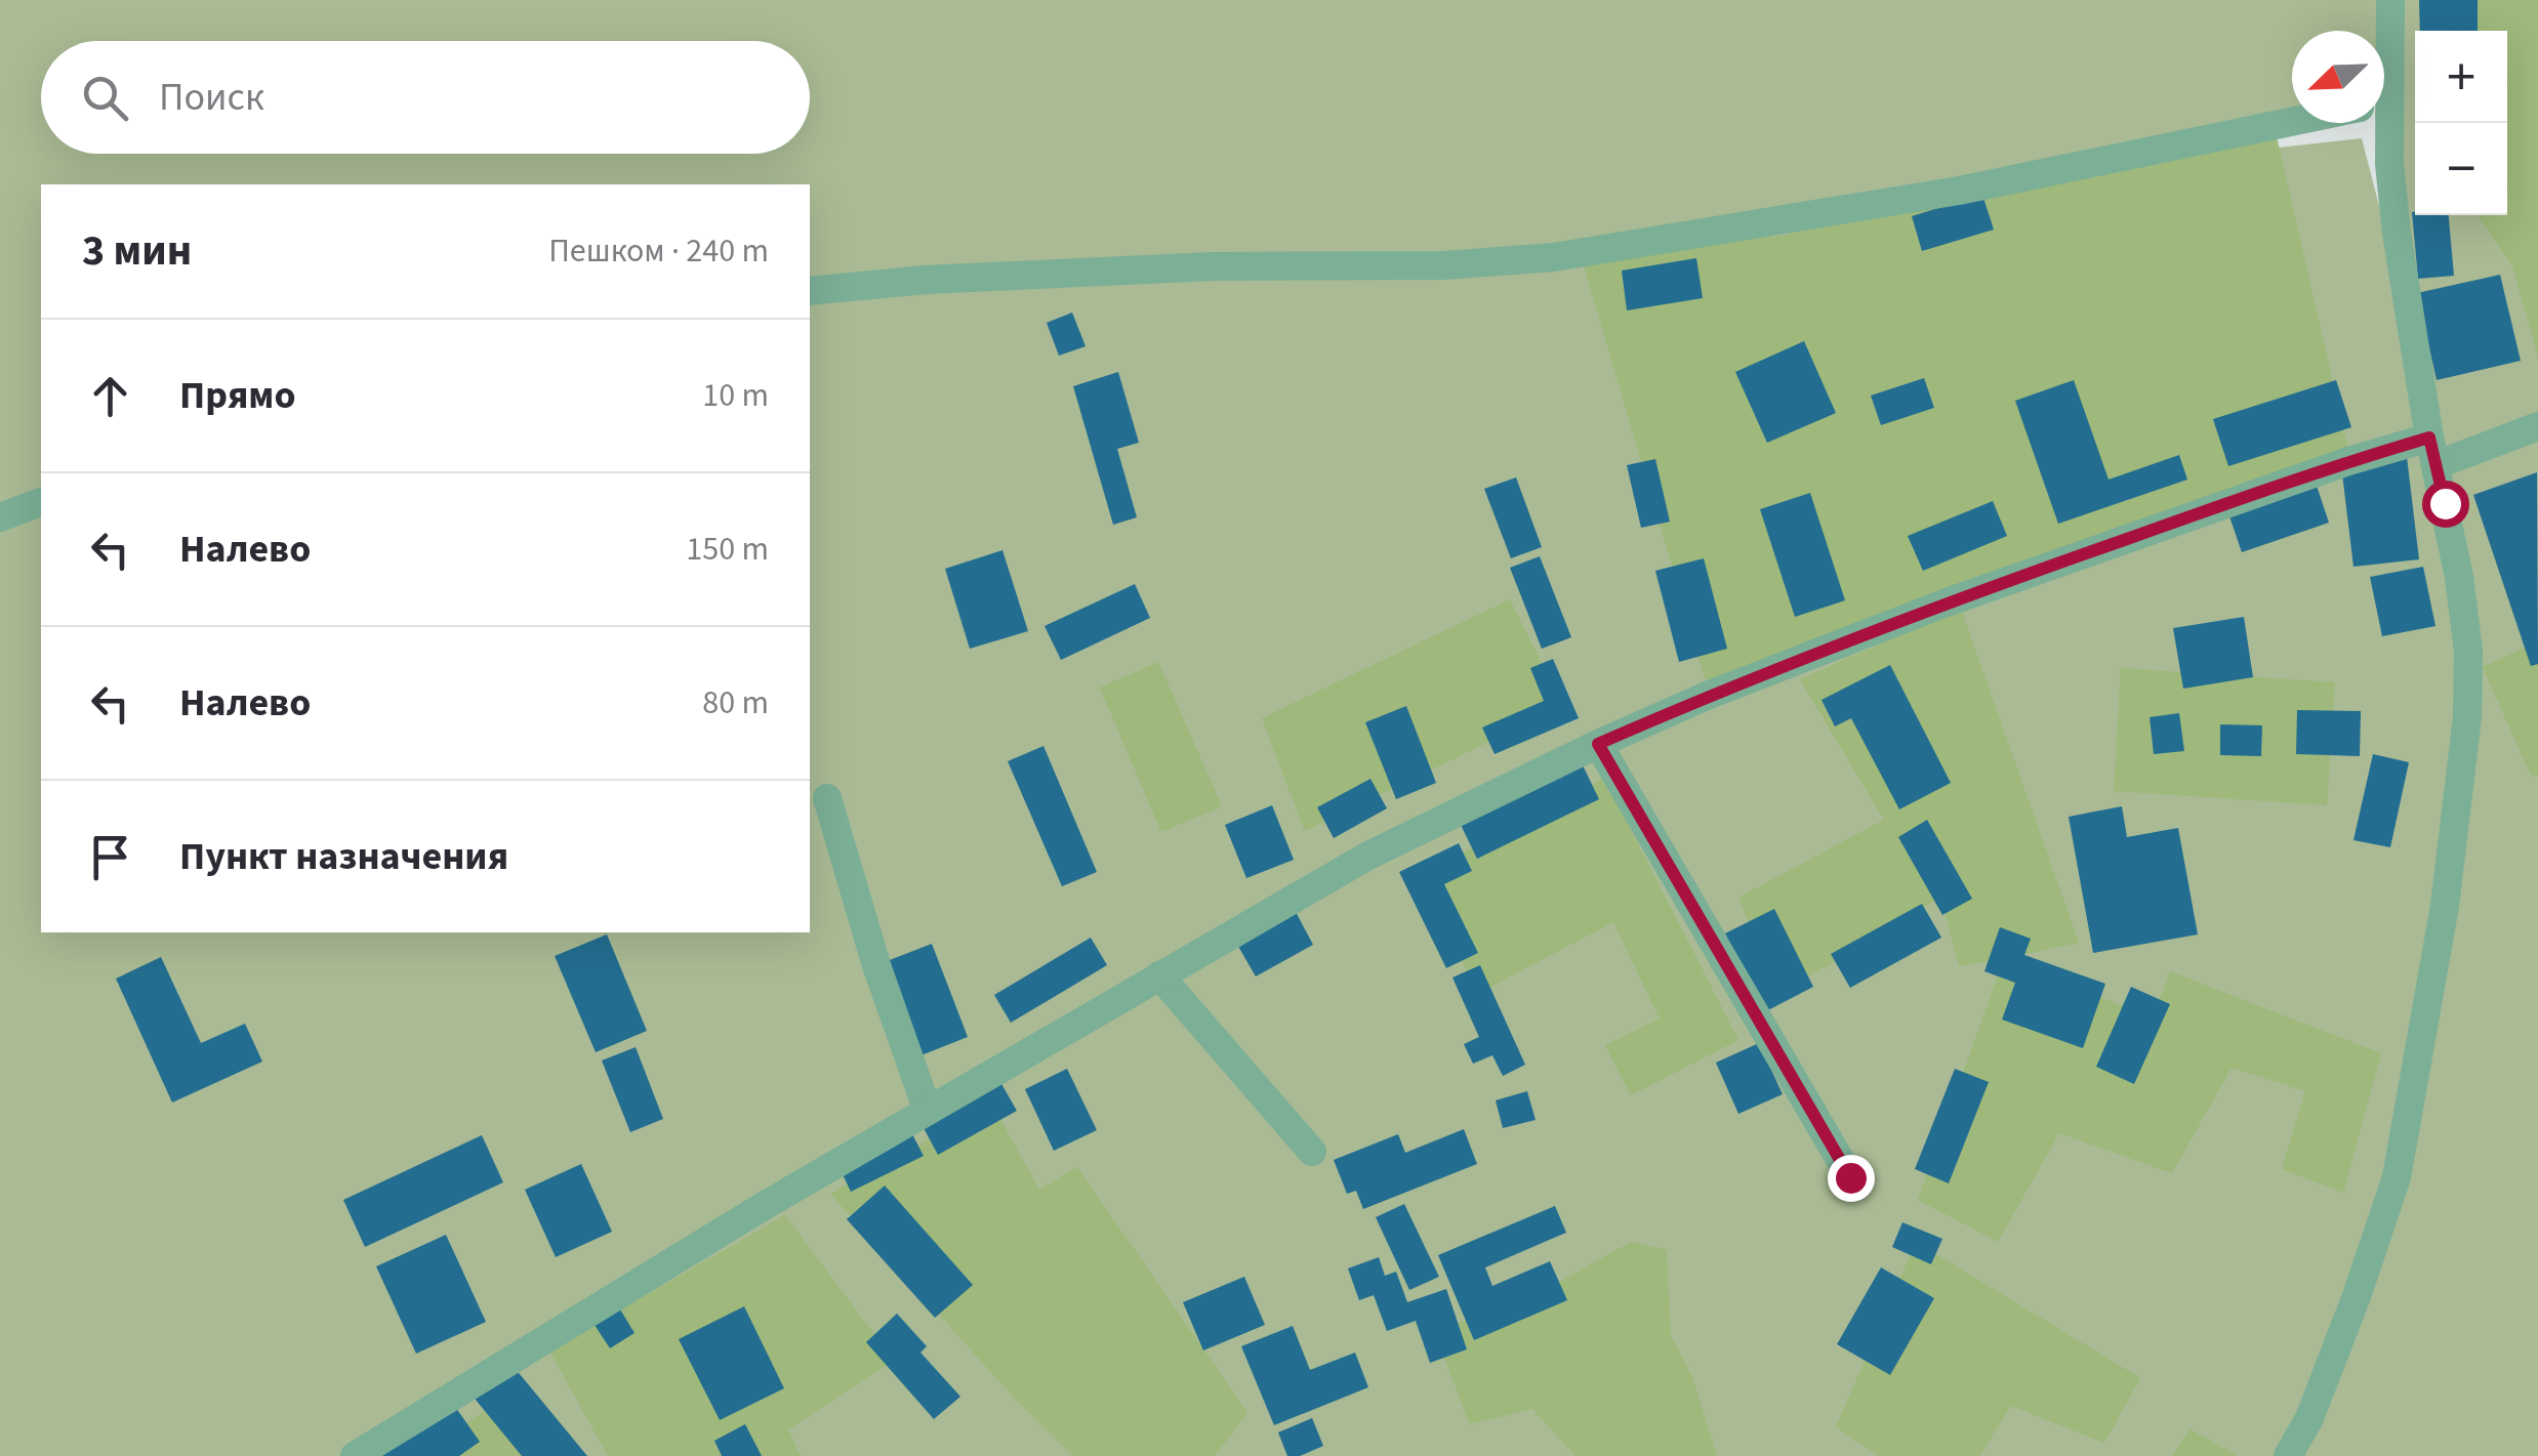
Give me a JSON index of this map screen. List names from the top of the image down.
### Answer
{
  "north": "bottom left",
  "page": {
    "map_buttons": ["+", "−"],
    "search": "Поиск",
    "heading": ["3 мин", "Пешком · 240 m"],
    "list": [
      ["Прямо", "10 m"],
      ["Налево", "150 m"],
      ["Налево", "80 m"],
      "Пункт назначения"
    ]
  }
}
